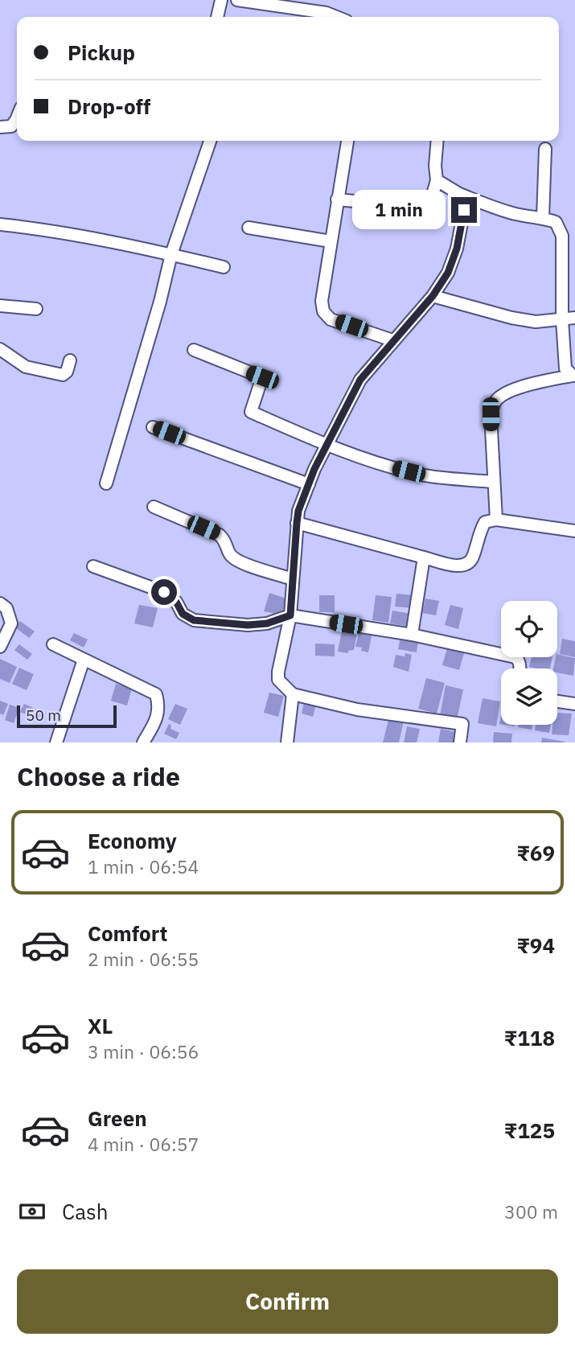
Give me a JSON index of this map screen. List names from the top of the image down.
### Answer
{
  "scale_bar": "50 m",
  "page": {
    "banner": ["Pickup", "Drop-off"],
    "bubble": "1 min",
    "scale": "50 m",
    "heading": "Choose a ride",
    "list": [
      {
        "name": "Economy",
        "note": "1 min · 06:54",
        "value": "₹69"
      },
      {
        "name": "Comfort",
        "note": "2 min · 06:55",
        "value": "₹94"
      },
      {
        "name": "XL",
        "note": "3 min · 06:56",
        "value": "₹118"
      },
      {
        "name": "Green",
        "note": "4 min · 06:57",
        "value": "₹125"
      }
    ],
    "pay": ["Cash", "300 m"],
    "buttons": "Confirm"
  }
}
